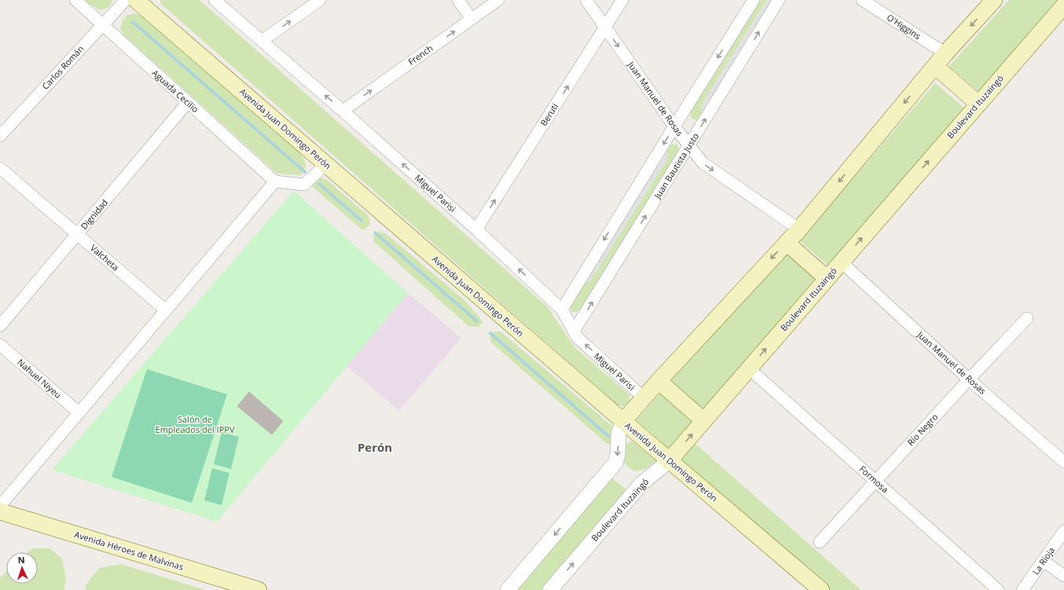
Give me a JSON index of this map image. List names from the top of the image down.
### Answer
{
  "streets": {
    "main road": ["Boulevard Ituzaingó", "Avenida Juan Domingo Perón", "Avenida Héroes de Malvinas"],
    "street": [
      "O'Higgins",
      "French",
      "Carlos Román",
      "Aguada Cecilio",
      "Juan Manuel de Rosas",
      "Beruti",
      "Juan Bautista Justo",
      "Miguel Parisi",
      "Dignidad",
      "Valcheta",
      "Nahuel Niyeu",
      "Río Negro",
      "Formosa",
      "La Rioja"
    ]
  },
  "crossings": [
    ["French", "Miguel Parisi"],
    ["Carlos Román", "Aguada Cecilio"],
    ["Aguada Cecilio", "Dignidad"],
    ["Juan Manuel de Rosas", "Boulevard Ituzaingó"],
    ["Juan Manuel de Rosas", "Beruti"],
    ["Juan Manuel de Rosas", "Juan Bautista Justo"],
    ["Juan Manuel de Rosas", "Río Negro"],
    ["Boulevard Ituzaingó", "Avenida Juan Domingo Perón"],
    ["Boulevard Ituzaingó", "Formosa"],
    ["Beruti", "Miguel Parisi"],
    ["Juan Bautista Justo", "Miguel Parisi"],
    ["Dignidad", "Valcheta"],
    ["Río Negro", "Formosa"]
  ],
  "one_way": [
    "French",
    "Juan Manuel de Rosas",
    "Beruti",
    "Miguel Parisi"
  ],
  "districts": ["Perón"],
  "parks": ["Salón de Empleados del IPPV"],
  "north": "top"
}
